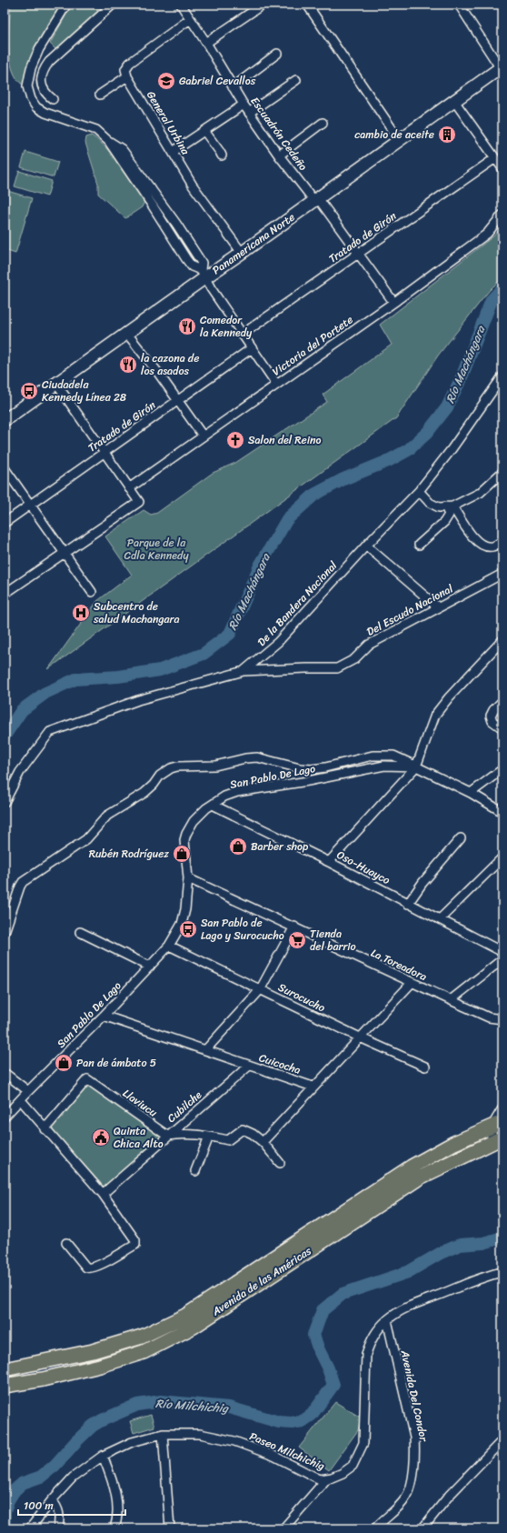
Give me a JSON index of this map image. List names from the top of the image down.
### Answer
{
  "streets": {
    "main road": ["Panamericana Norte", "Avenida de las Américas"],
    "street": [
      "General Urbina",
      "Escuadrón Cedeño",
      "Tratado de Girón",
      "Victoria del Portete",
      "De la Bandera Nacional",
      "Del Escudo Nacional",
      "San Pablo De Lago",
      "Oso-Huayco",
      "La Toreadora",
      "Surocucho",
      "Cuicocha",
      "Llaviucu",
      "Cubilche",
      "Avenida Del Condor",
      "Paseo Milchichig"
    ]
  },
  "crossings": [
    ["General Urbina", "Panamericana Norte"],
    ["Escuadrón Cedeño", "Tratado de Girón"],
    ["Escuadrón Cedeño", "Panamericana Norte"],
    ["Escuadrón Cedeño", "Victoria del Portete"],
    ["De la Bandera Nacional", "Del Escudo Nacional"],
    ["San Pablo De Lago", "Oso-Huayco"],
    ["San Pablo De Lago", "La Toreadora"],
    ["San Pablo De Lago", "Surocucho"],
    ["San Pablo De Lago", "Cuicocha"],
    ["Cuicocha", "Cubilche"],
    ["Llaviucu", "Cubilche"],
    ["Avenida Del Condor", "Paseo Milchichig"]
  ],
  "water": ["Río Machángara", "Río Milchichig"],
  "parks": ["Parque de la Cdla Kennedy"],
  "places": {
    "school or university": ["Gabriel Cevallos"],
    "building": ["cambio de aceite"],
    "restaurant": ["Comedor la Kennedy", "la cazona de los asados"],
    "bus stop": ["Ciudadela Kennedy Línea 28", "San Pablo de Lago y Surocucho"],
    "church": ["Salon del Reino"],
    "hospital": ["Subcentro de salud Machangara"],
    "shop": ["Barber shop", "Rubén Rodríguez", "Pan de ámbato 5"],
    "supermarket": ["Tienda del barrio"],
    "public building": ["Quinta Chica Alto"]
  },
  "scale_bar": "100 m"
}
